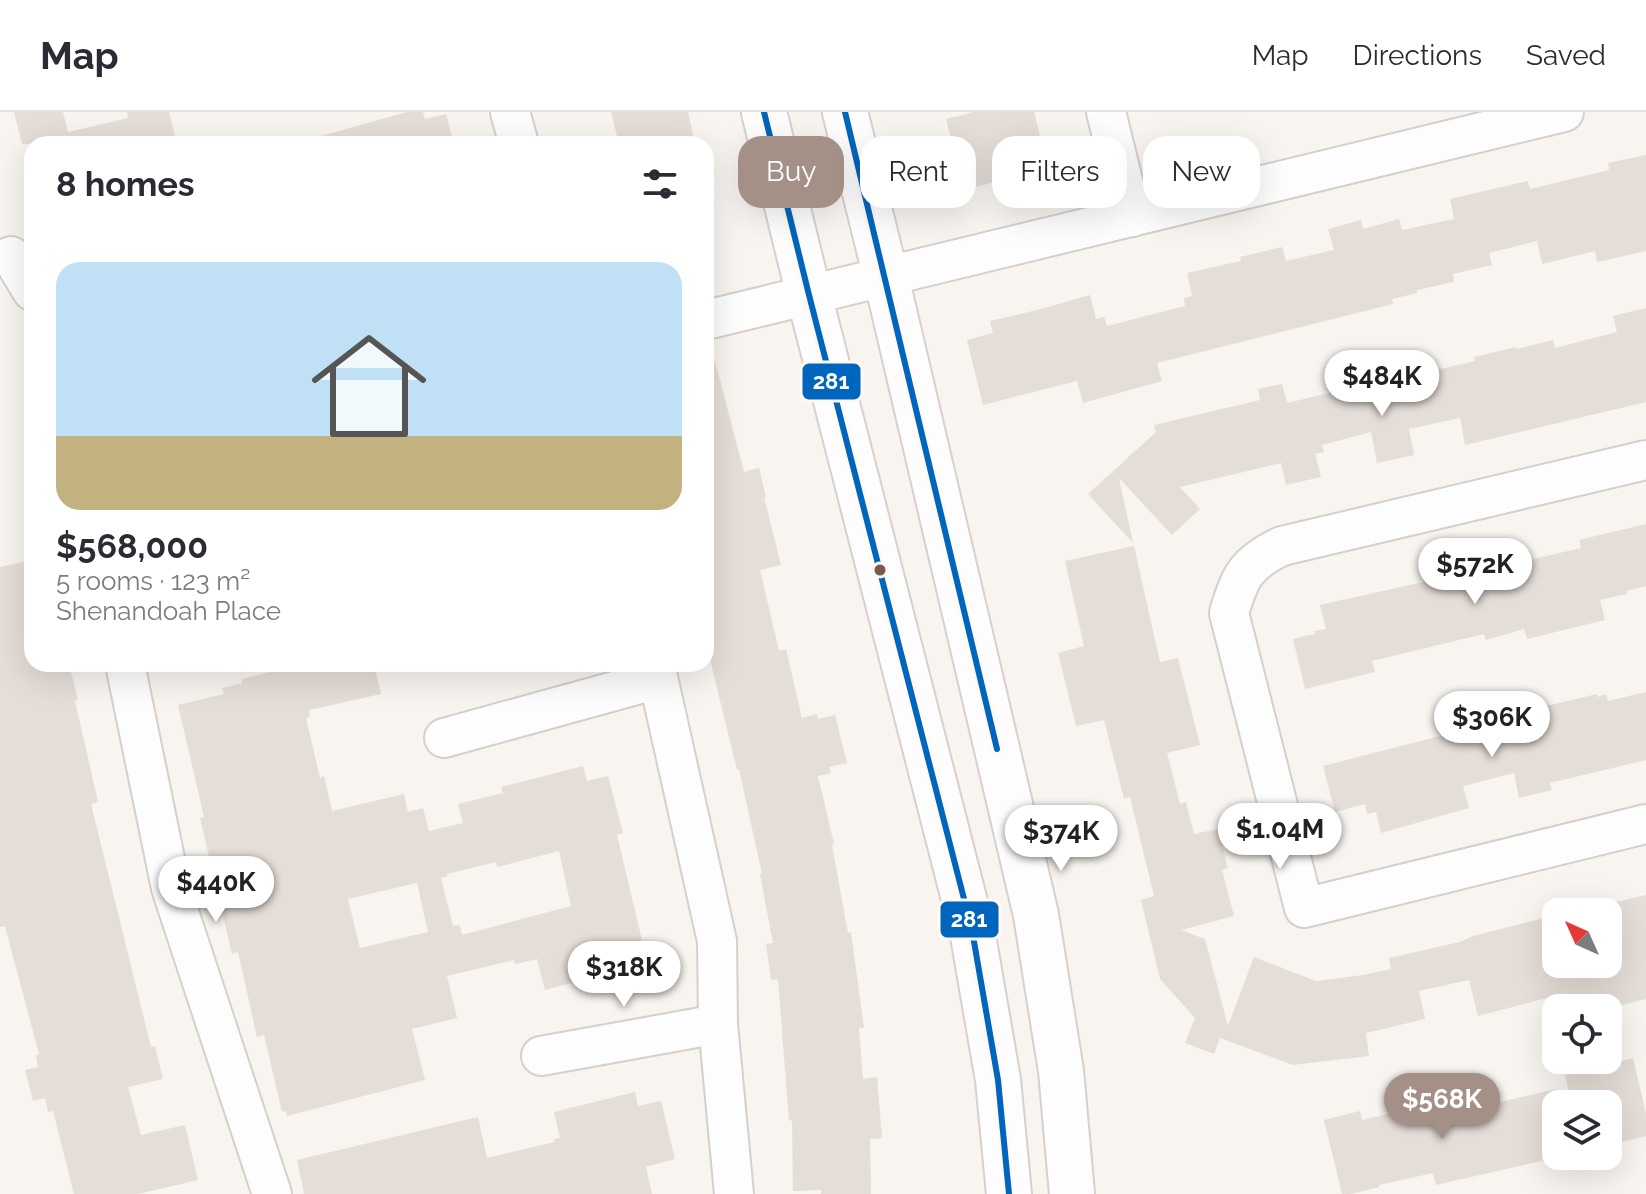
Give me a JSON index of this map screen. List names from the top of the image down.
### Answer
{
  "lines": ["transit line 281"],
  "north": "top left",
  "page": {
    "header": "Map",
    "nav": ["Map", "Directions", "Saved"],
    "chip": [
      "Buy",
      "Rent",
      "Filters",
      "New"
    ],
    "heading": "8 homes",
    "list": [
      {
        "name": "$568,000",
        "note": "5 rooms · 123 m² · Shenandoah Place"
      }
    ],
    "price": [
      "$484K",
      "$572K",
      "$306K",
      "$1.04M",
      "$374K",
      "$440K",
      "$318K",
      "$568K"
    ]
  }
}
